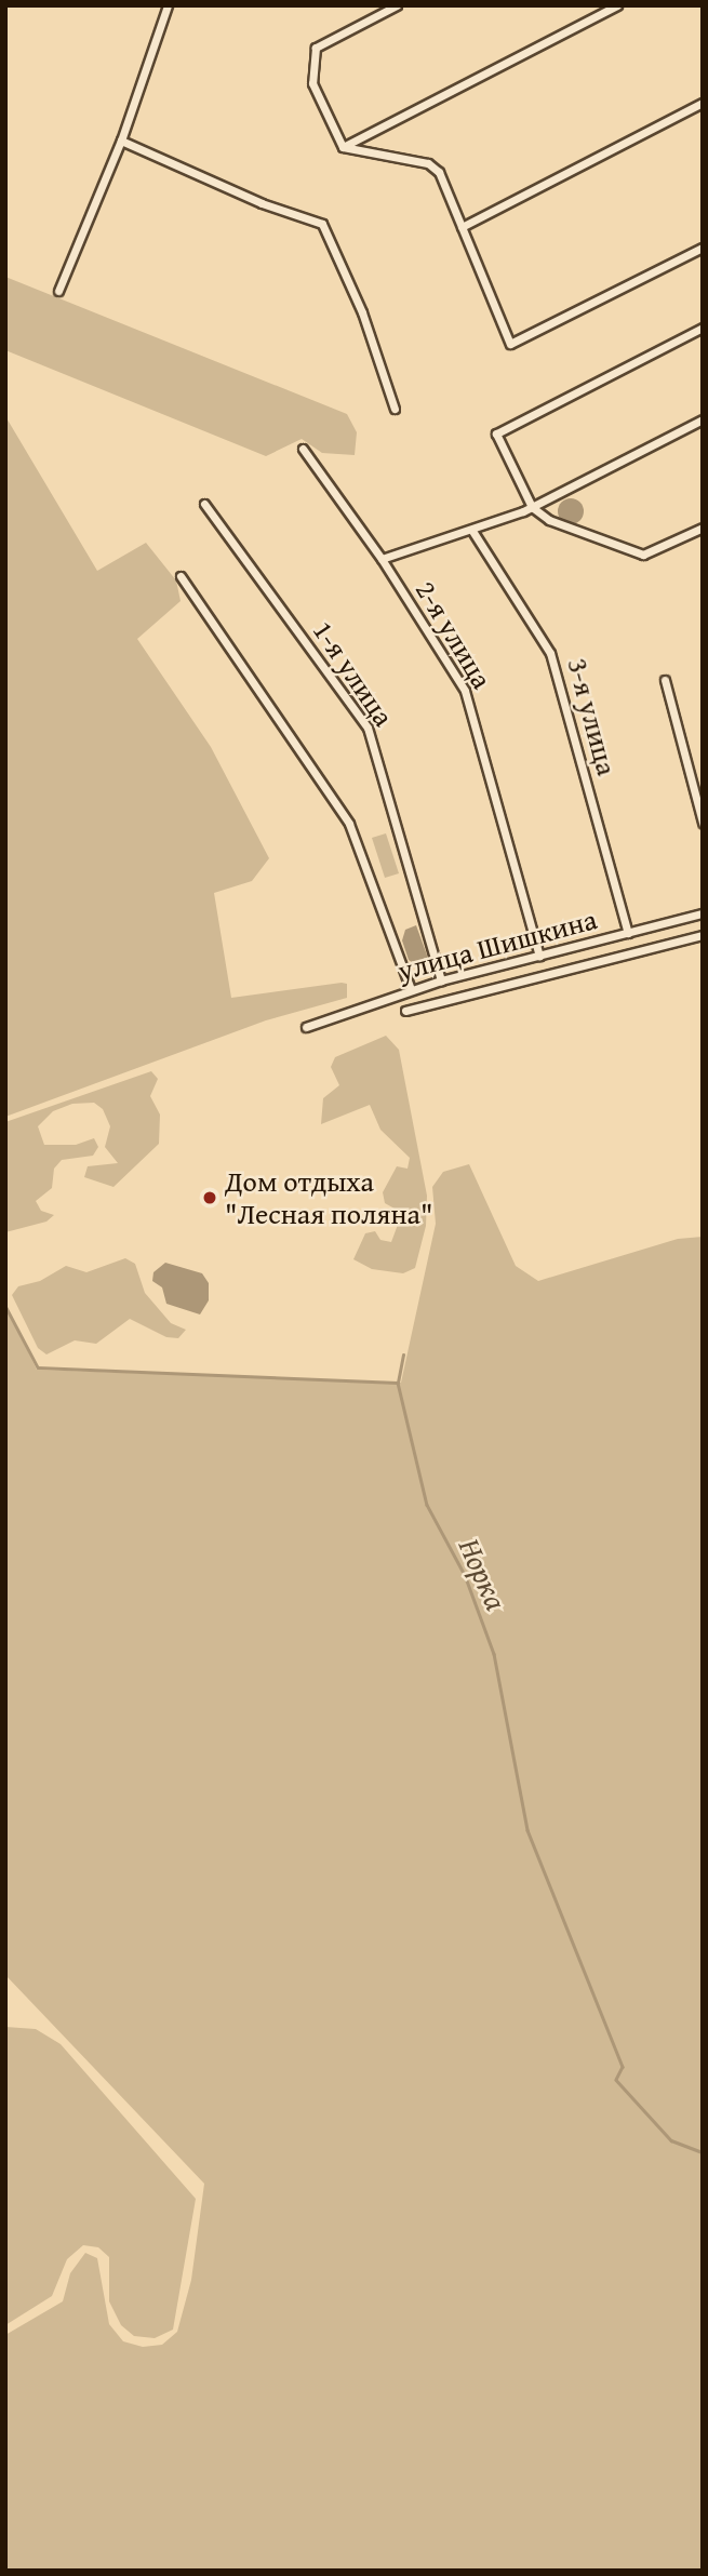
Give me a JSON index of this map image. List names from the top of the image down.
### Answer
{
  "streets": {
    "street": [
      "2-я улица",
      "1-я улица",
      "3-я улица",
      "улица Шишкина"
    ]
  },
  "crossings": [
    ["2-я улица", "улица Шишкина"],
    ["1-я улица", "улица Шишкина"],
    ["3-я улица", "улица Шишкина"]
  ],
  "water": ["Норка"],
  "places": ["Дом отдыха \"Лесная поляна\""]
}
